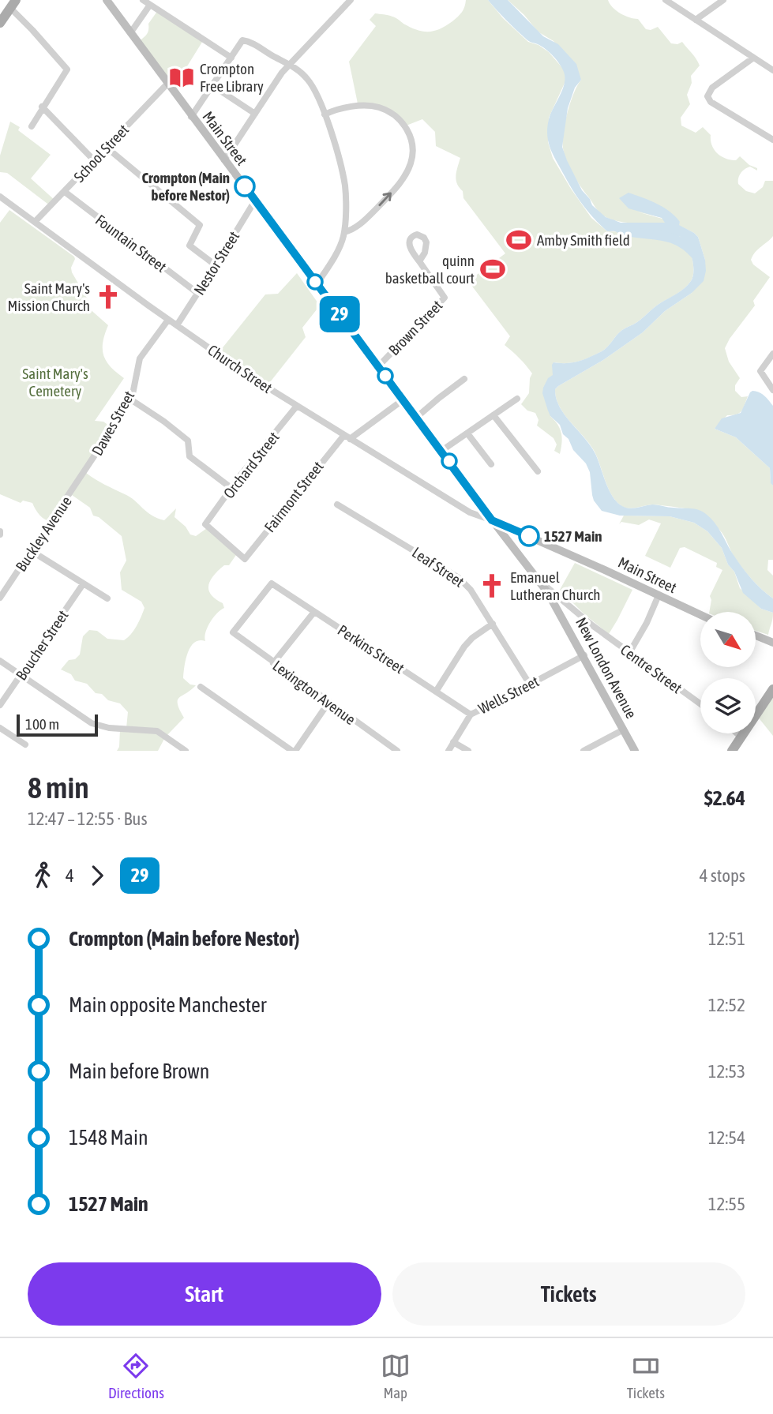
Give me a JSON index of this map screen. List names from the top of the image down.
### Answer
{
  "streets": {
    "main road": ["Main Street", "New London Avenue"],
    "street": [
      "School Street",
      "Fountain Street",
      "Nestor Street",
      "Brown Street",
      "Church Street",
      "Dawes Street",
      "Orchard Street",
      "Fairmont Street",
      "Buckley Avenue",
      "Leaf Street",
      "Boucher Street",
      "Perkins Street",
      "Centre Street",
      "Lexington Avenue",
      "Wells Street"
    ]
  },
  "crossings": [
    ["Main Street", "School Street"],
    ["Main Street", "Nestor Street"],
    ["Main Street", "Brown Street"],
    ["Main Street", "Church Street"],
    ["Main Street", "Fairmont Street"],
    ["Main Street", "New London Avenue"],
    ["School Street", "Fountain Street"],
    ["School Street", "Church Street"],
    ["Fountain Street", "Nestor Street"],
    ["Nestor Street", "Church Street"],
    ["Church Street", "Dawes Street"],
    ["Church Street", "Orchard Street"],
    ["Church Street", "Fairmont Street"],
    ["Church Street", "New London Avenue"],
    ["Dawes Street", "Buckley Avenue"],
    ["Orchard Street", "Fairmont Street"],
    ["Leaf Street", "Wells Street"],
    ["Perkins Street", "Lexington Avenue"],
    ["Perkins Street", "Wells Street"],
    ["New London Avenue", "Centre Street"],
    ["New London Avenue", "Wells Street"]
  ],
  "parks": ["Saint Mary's Cemetery"],
  "places": {
    "library": ["Crompton Free Library"],
    "other": ["Crompton (Main before Nestor)", "1527 Main"],
    "sports": ["Amby Smith field", "quinn basketball court"],
    "church": ["Saint Mary's Mission Church", "Emanuel Lutheran Church"]
  },
  "lines": ["bus line 29"],
  "scale_bar": "100 m",
  "north": "bottom right",
  "page": {
    "on_map": "29",
    "scale": "100 m",
    "heading": ["8 min", "12:47 – 12:55 · Bus", "$2.64"],
    "legs": ["4", "29", "4 stops"],
    "list": [
      {
        "name": "Crompton (Main before Nestor)",
        "value": "12:51"
      },
      {
        "name": "Main opposite Manchester",
        "value": "12:52"
      },
      {
        "name": "Main before Brown",
        "value": "12:53"
      },
      {
        "name": "1548 Main",
        "value": "12:54"
      },
      {
        "name": "1527 Main",
        "value": "12:55"
      }
    ],
    "buttons": ["Start", "Tickets"],
    "tabs": ["Directions", "Map", "Tickets"]
  }
}
